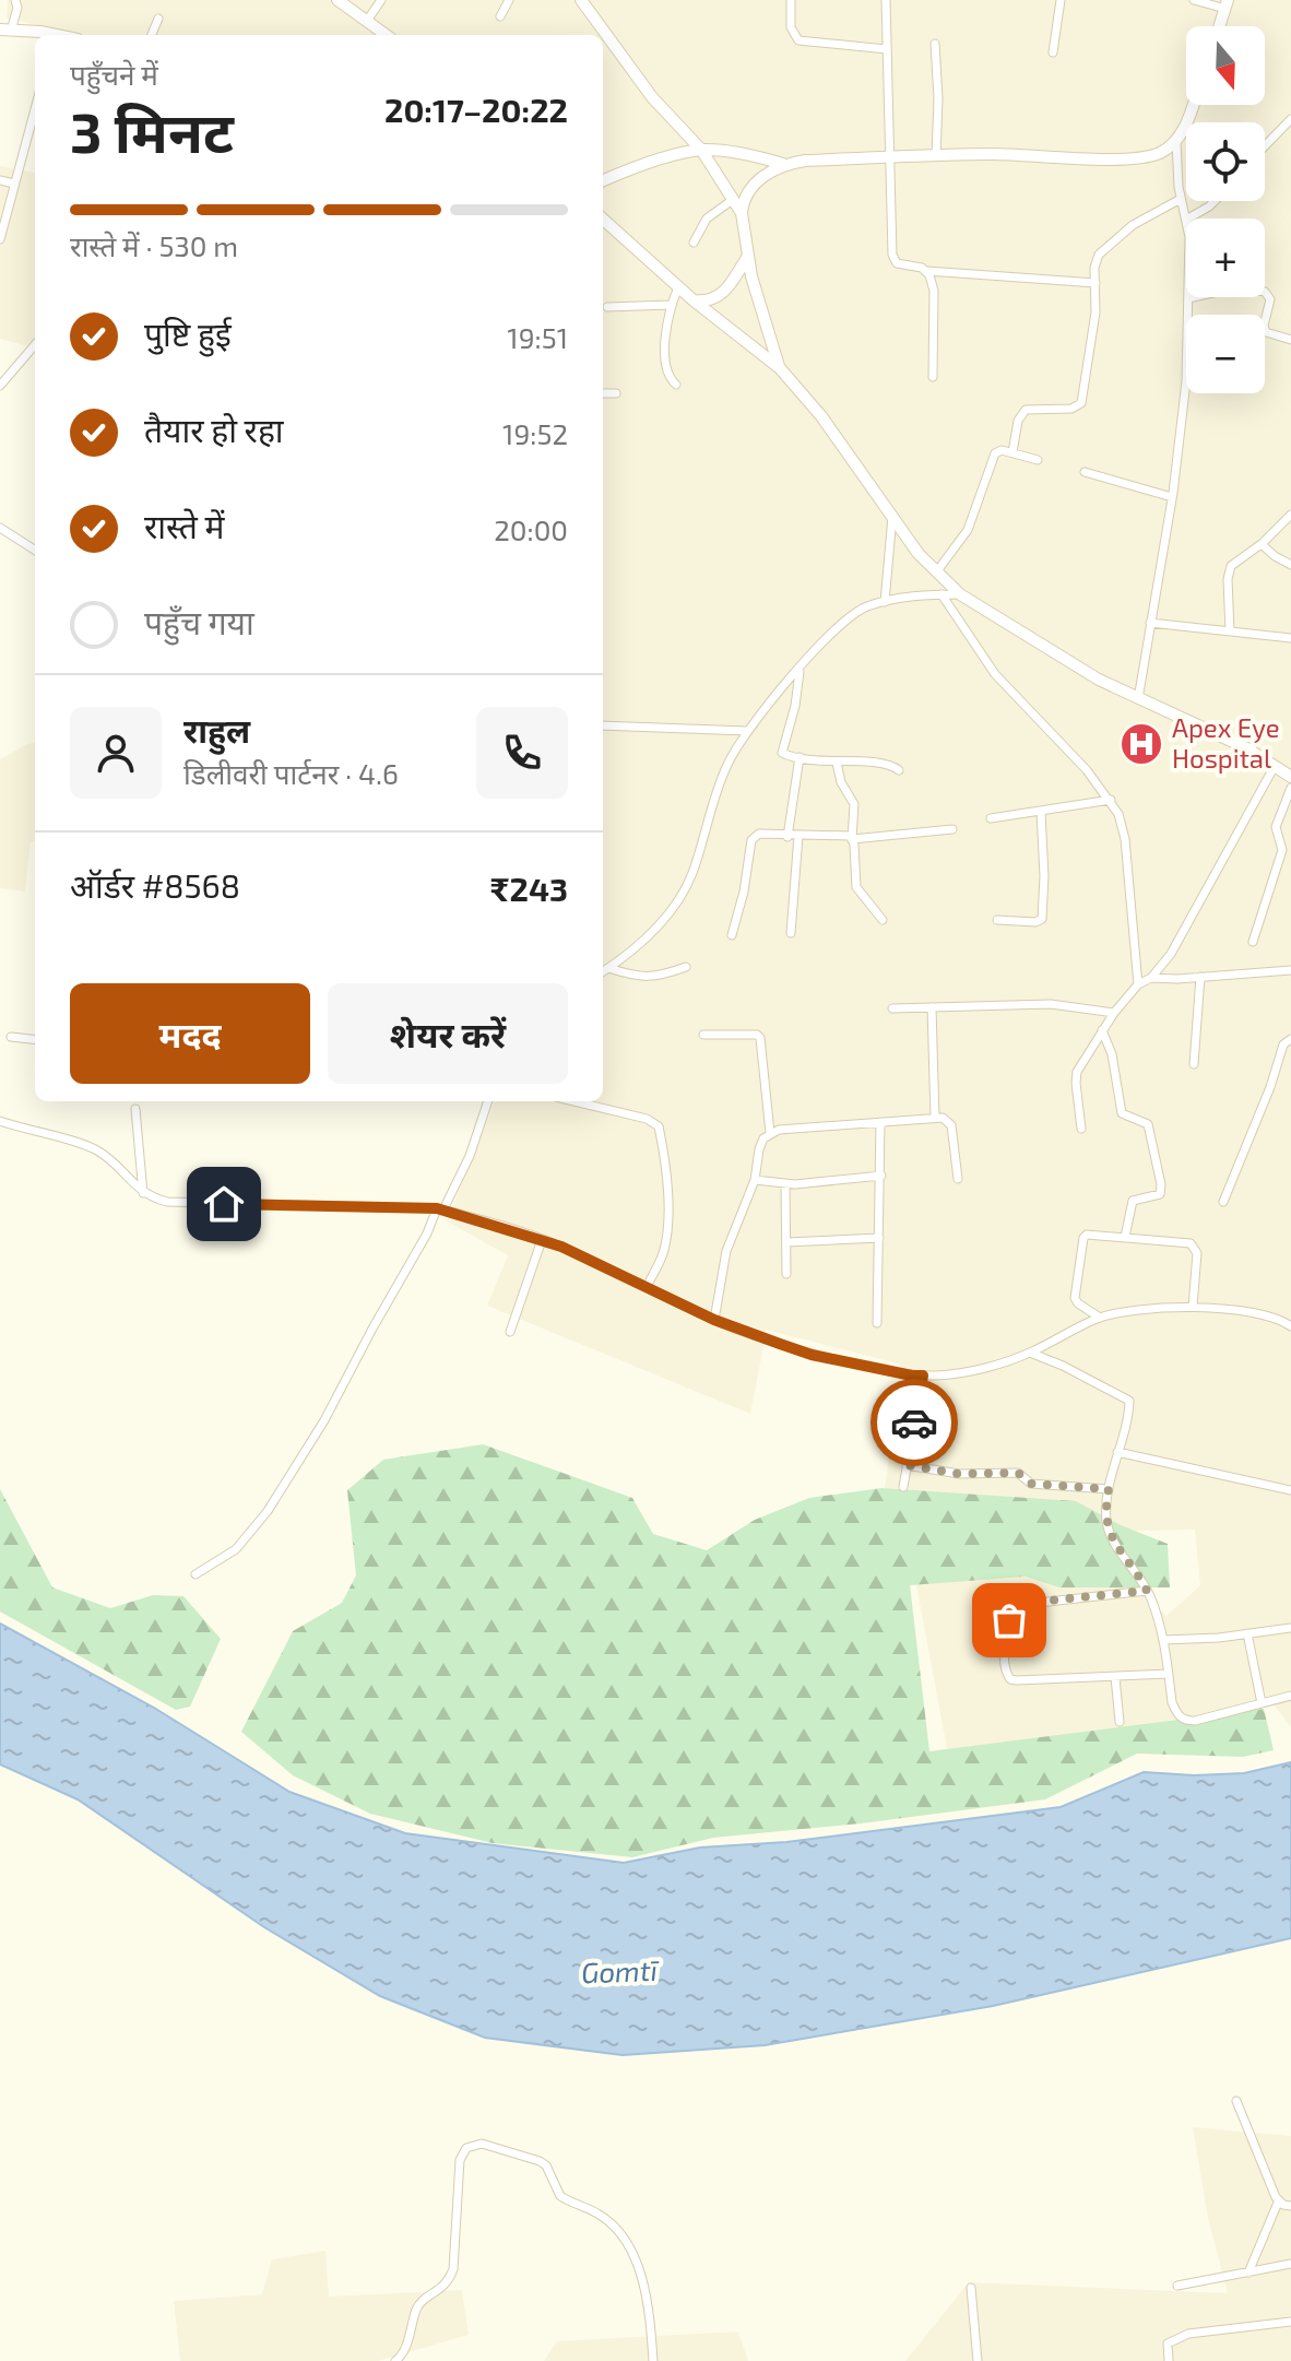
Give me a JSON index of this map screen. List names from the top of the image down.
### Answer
{
  "water": ["Gomtī"],
  "places": {
    "hospital": ["Apex Eye Hospital"]
  },
  "north": "bottom",
  "page": {
    "map_buttons": ["+", "−"],
    "heading": ["3 मिनट", "पहुँचने में", "20:17–20:22"],
    "panel": [
      "राहुल",
      "डिलीवरी पार्टनर · 4.6",
      "ऑर्डर #8568",
      "₹243"
    ],
    "bar": "रास्ते में · 530 m",
    "list": [
      ["पुष्टि हुई", "19:51"],
      ["तैयार हो रहा", "19:52"],
      ["रास्ते में", "20:00"],
      "पहुँच गया"
    ],
    "buttons": ["मदद", "शेयर करें"]
  }
}
